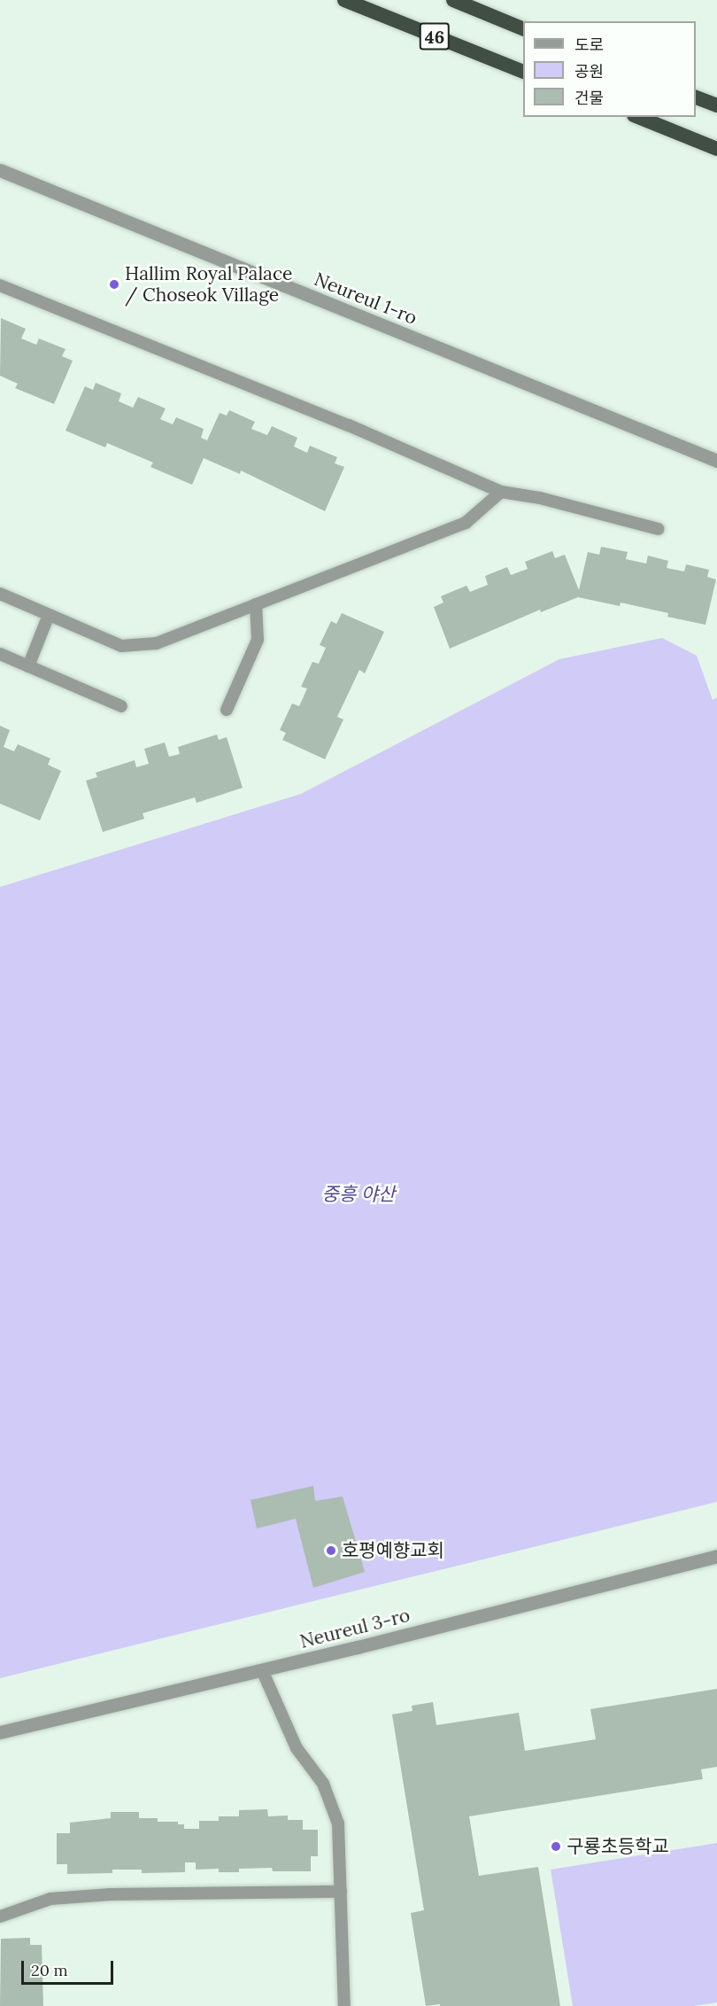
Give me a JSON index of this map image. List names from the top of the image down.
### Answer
{
  "streets": {
    "highway": ["46"],
    "street": ["Neureul 1-ro", "Neureul 3-ro"]
  },
  "parks": ["중흥 야산"],
  "places": ["Hallim Royal Palace / Choseok Village", "호평예향교회", "구룡초등학교"],
  "legend": ["도로", "공원", "건물"],
  "scale_bar": "20 m"
}
